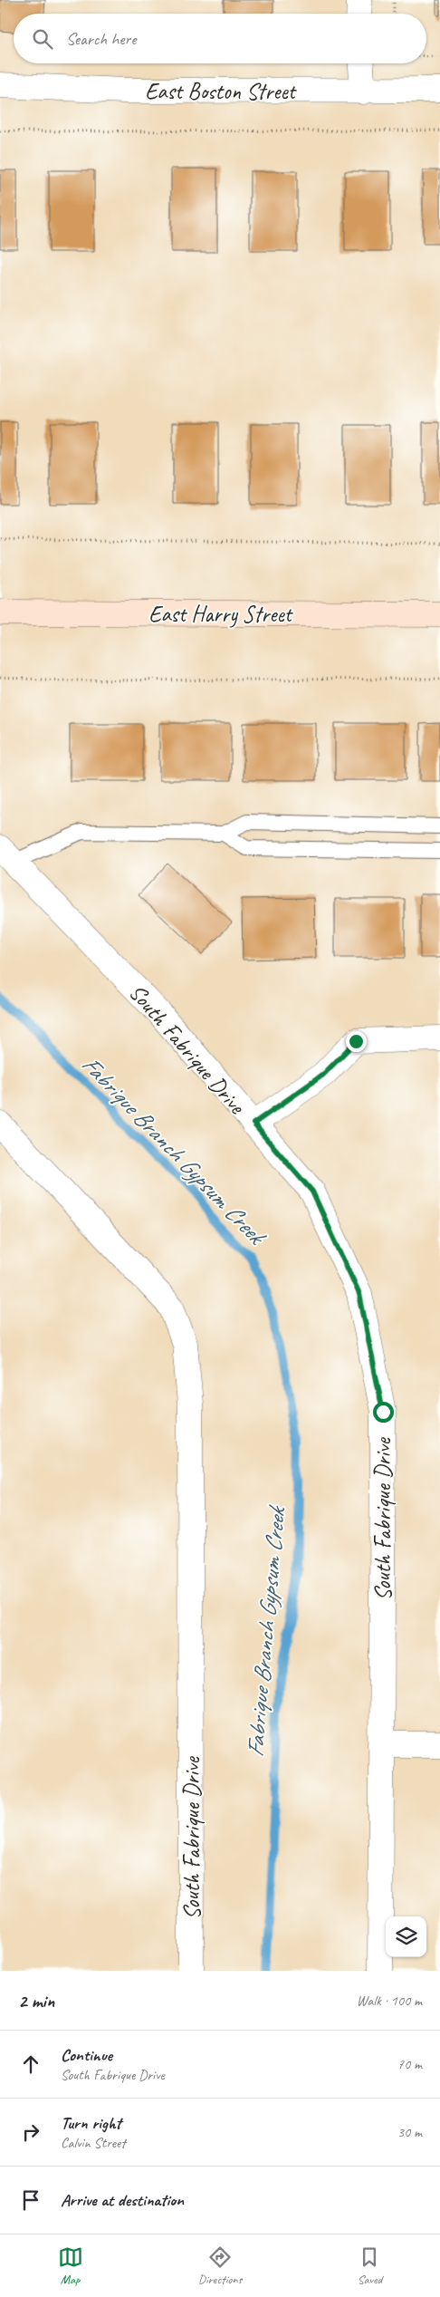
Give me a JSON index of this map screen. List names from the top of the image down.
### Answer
{
  "streets": {
    "main road": ["East Harry Street"],
    "street": ["East Boston Street", "South Fabrique Drive"]
  },
  "water": ["Fabrique Branch Gypsum Creek"],
  "page": {
    "search": "Search here",
    "heading": ["2 min", "Walk · 100 m"],
    "list": [
      ["Continue", "South Fabrique Drive", "70 m"],
      ["Turn right", "Calvin Street", "30 m"],
      "Arrive at destination"
    ],
    "nav": ["Map", "Directions", "Saved"]
  }
}
